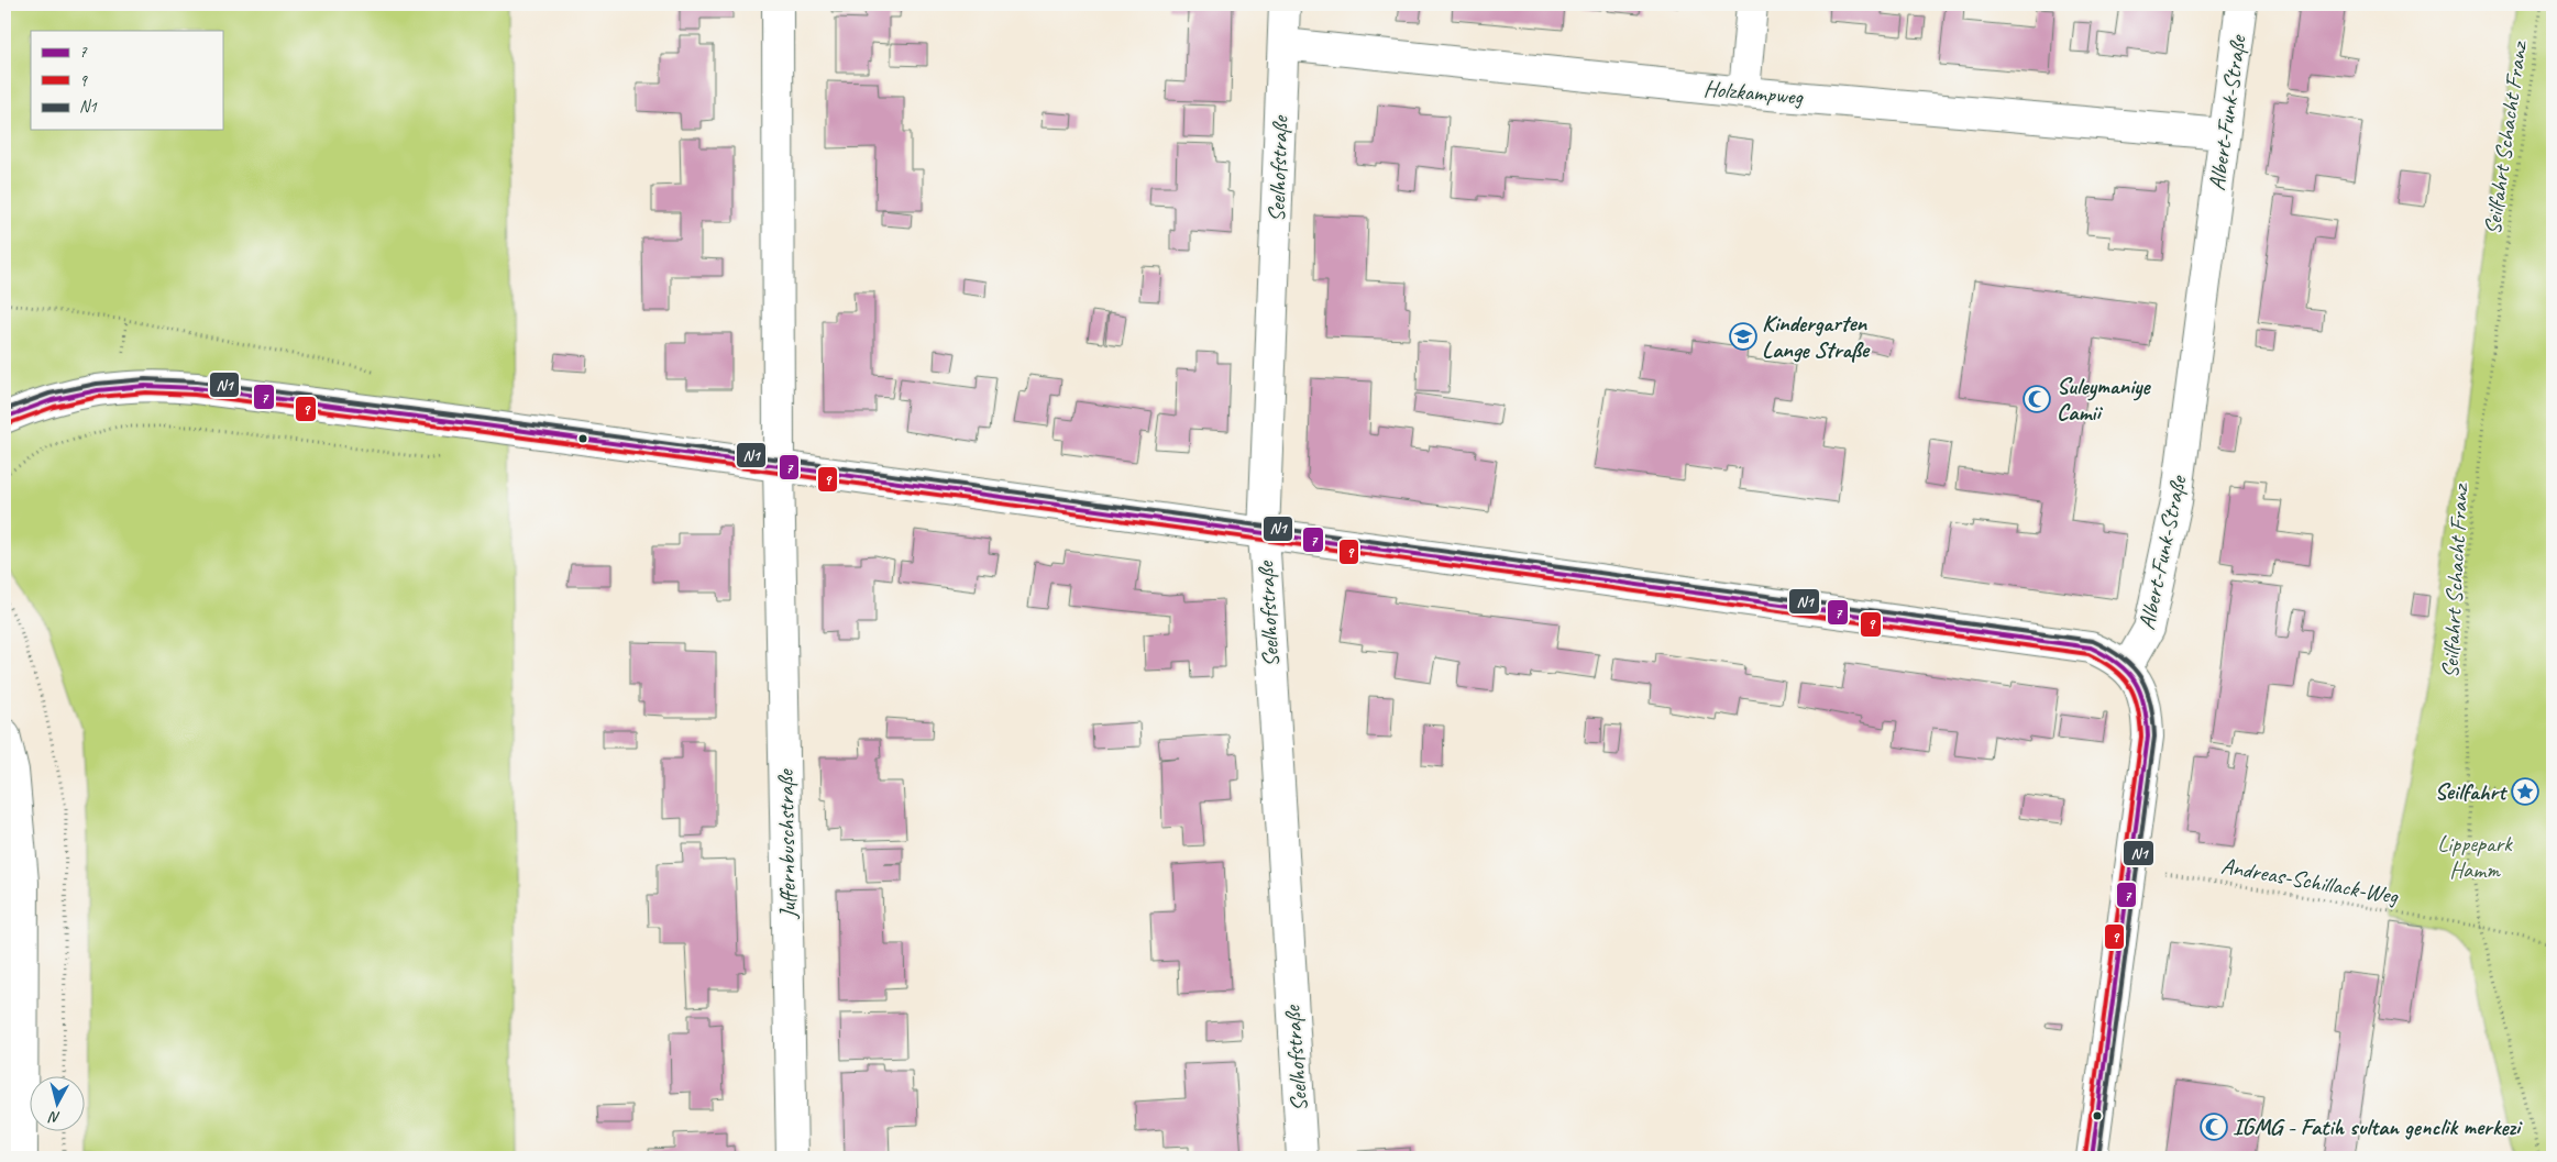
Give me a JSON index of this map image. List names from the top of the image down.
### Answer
{
  "streets": {
    "street": [
      "Holzkampweg",
      "Albert-Funk-Straße",
      "Seelhofstraße",
      "Juffernbuschstraße"
    ],
    "path": ["Seilfahrt Schacht Franz", "Andreas-Schillack-Weg"]
  },
  "crossings": [
    ["Holzkampweg", "Albert-Funk-Straße"],
    ["Holzkampweg", "Seelhofstraße"],
    ["Seilfahrt Schacht Franz", "Andreas-Schillack-Weg"]
  ],
  "parks": ["Lippepark Hamm"],
  "places": {
    "school or university": ["Kindergarten Lange Straße"],
    "mosque": ["Suleymaniye Camii", "IGMG - Fatih sultan genclik merkezi"],
    "place": ["Seilfahrt"]
  },
  "lines": ["transit line N1", "transit line 7", "transit line 9"],
  "legend": ["7", "9", "N1"],
  "north": "bottom"
}
